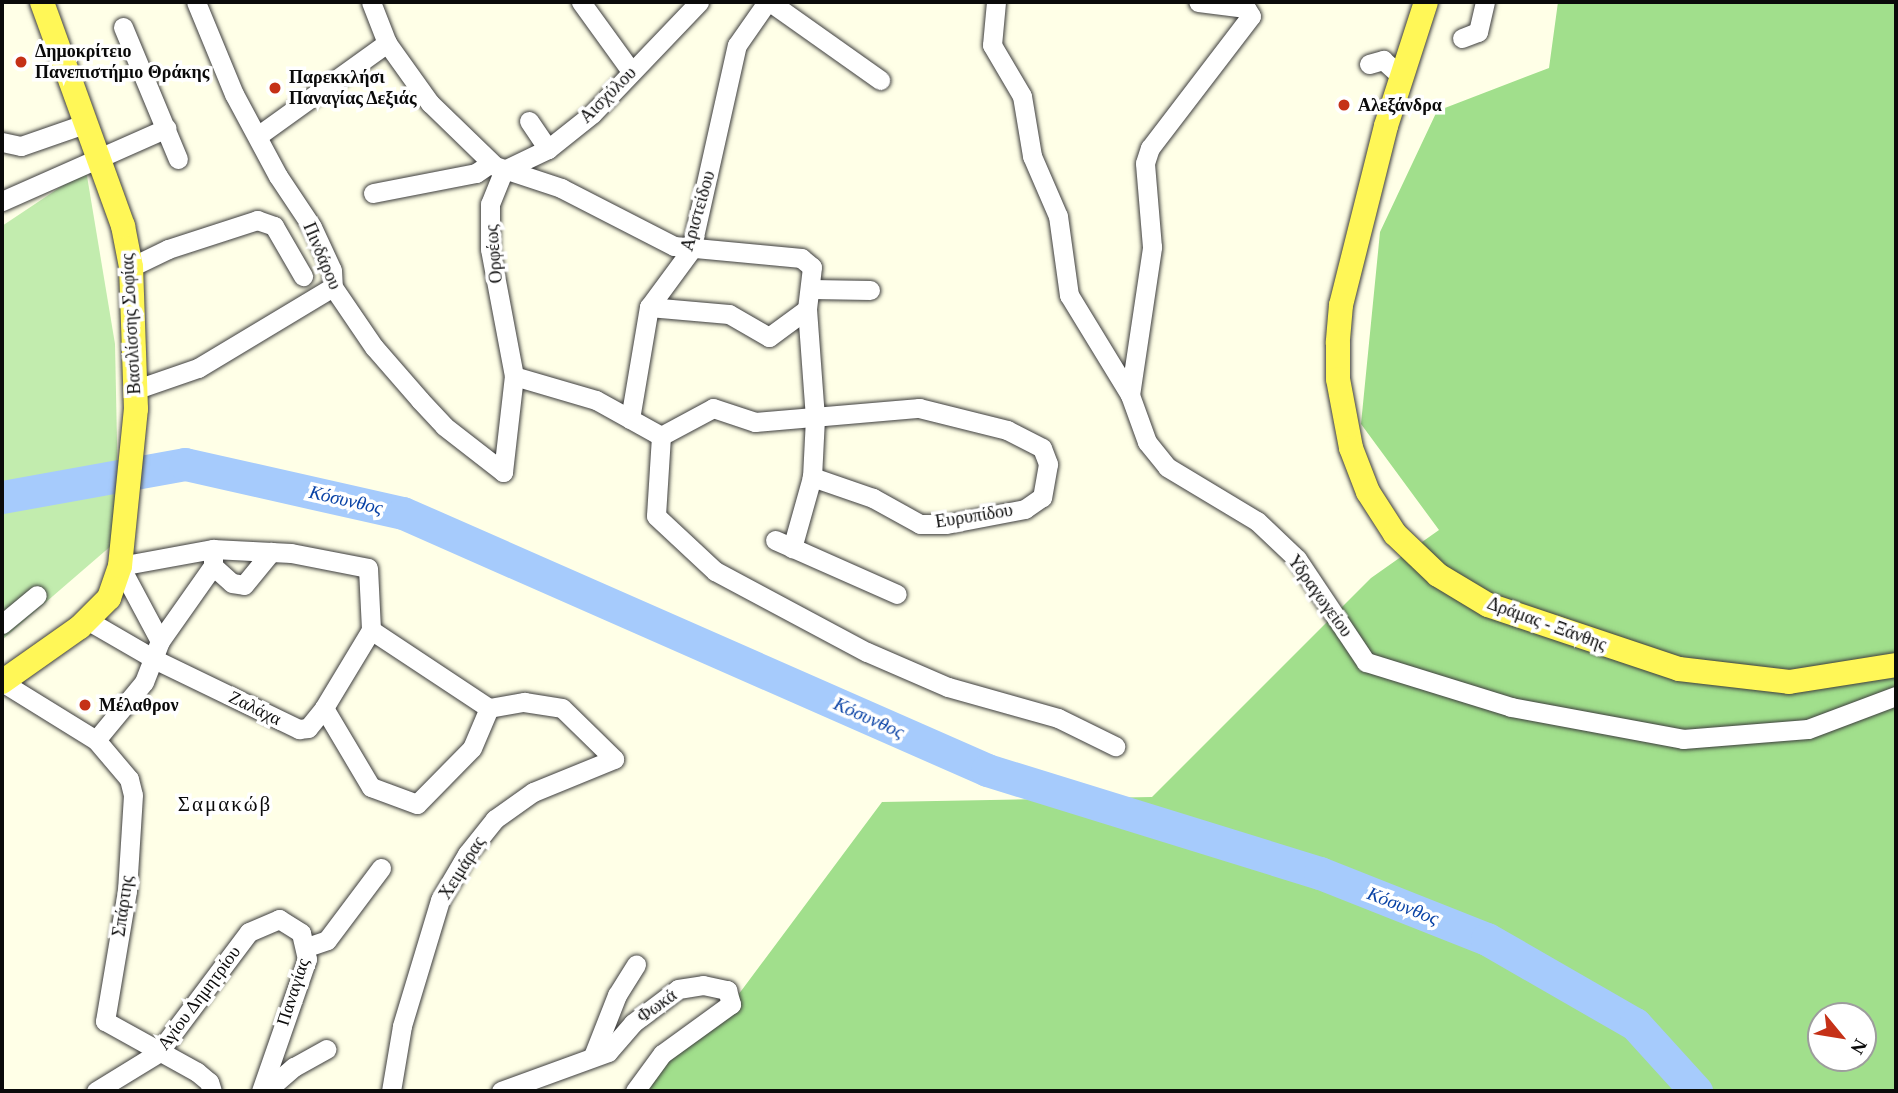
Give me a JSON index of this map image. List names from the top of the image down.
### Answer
{
  "streets": {
    "main road": ["Βασιλίσσης Σοφίας", "Δράμας - Ξάνθης"],
    "street": [
      "Αισχύλου",
      "Αριστείδου",
      "Ορφέως",
      "Πινδάρου",
      "Ευρυπίδου",
      "Υδραγωγείου",
      "Ζαλάχα",
      "Χειμάρας",
      "Σπάρτης",
      "Παναγίας",
      "Αγίου Δημητρίου",
      "Φωκά"
    ]
  },
  "crossings": [
    ["Αισχύλου", "Ορφέως"],
    ["Ορφέως", "Πινδάρου"],
    ["Σπάρτης", "Αγίου Δημητρίου"],
    ["Παναγίας", "Αγίου Δημητρίου"]
  ],
  "districts": ["Σαμακώβ"],
  "water": ["Κόσυνθος"],
  "places": [
    "Δημοκρίτειο Πανεπιστήμιο Θράκης",
    "Παρεκκλήσι Παναγίας Δεξιάς",
    "Αλεξάνδρα",
    "Μέλαθρον"
  ],
  "north": "bottom right"
}
